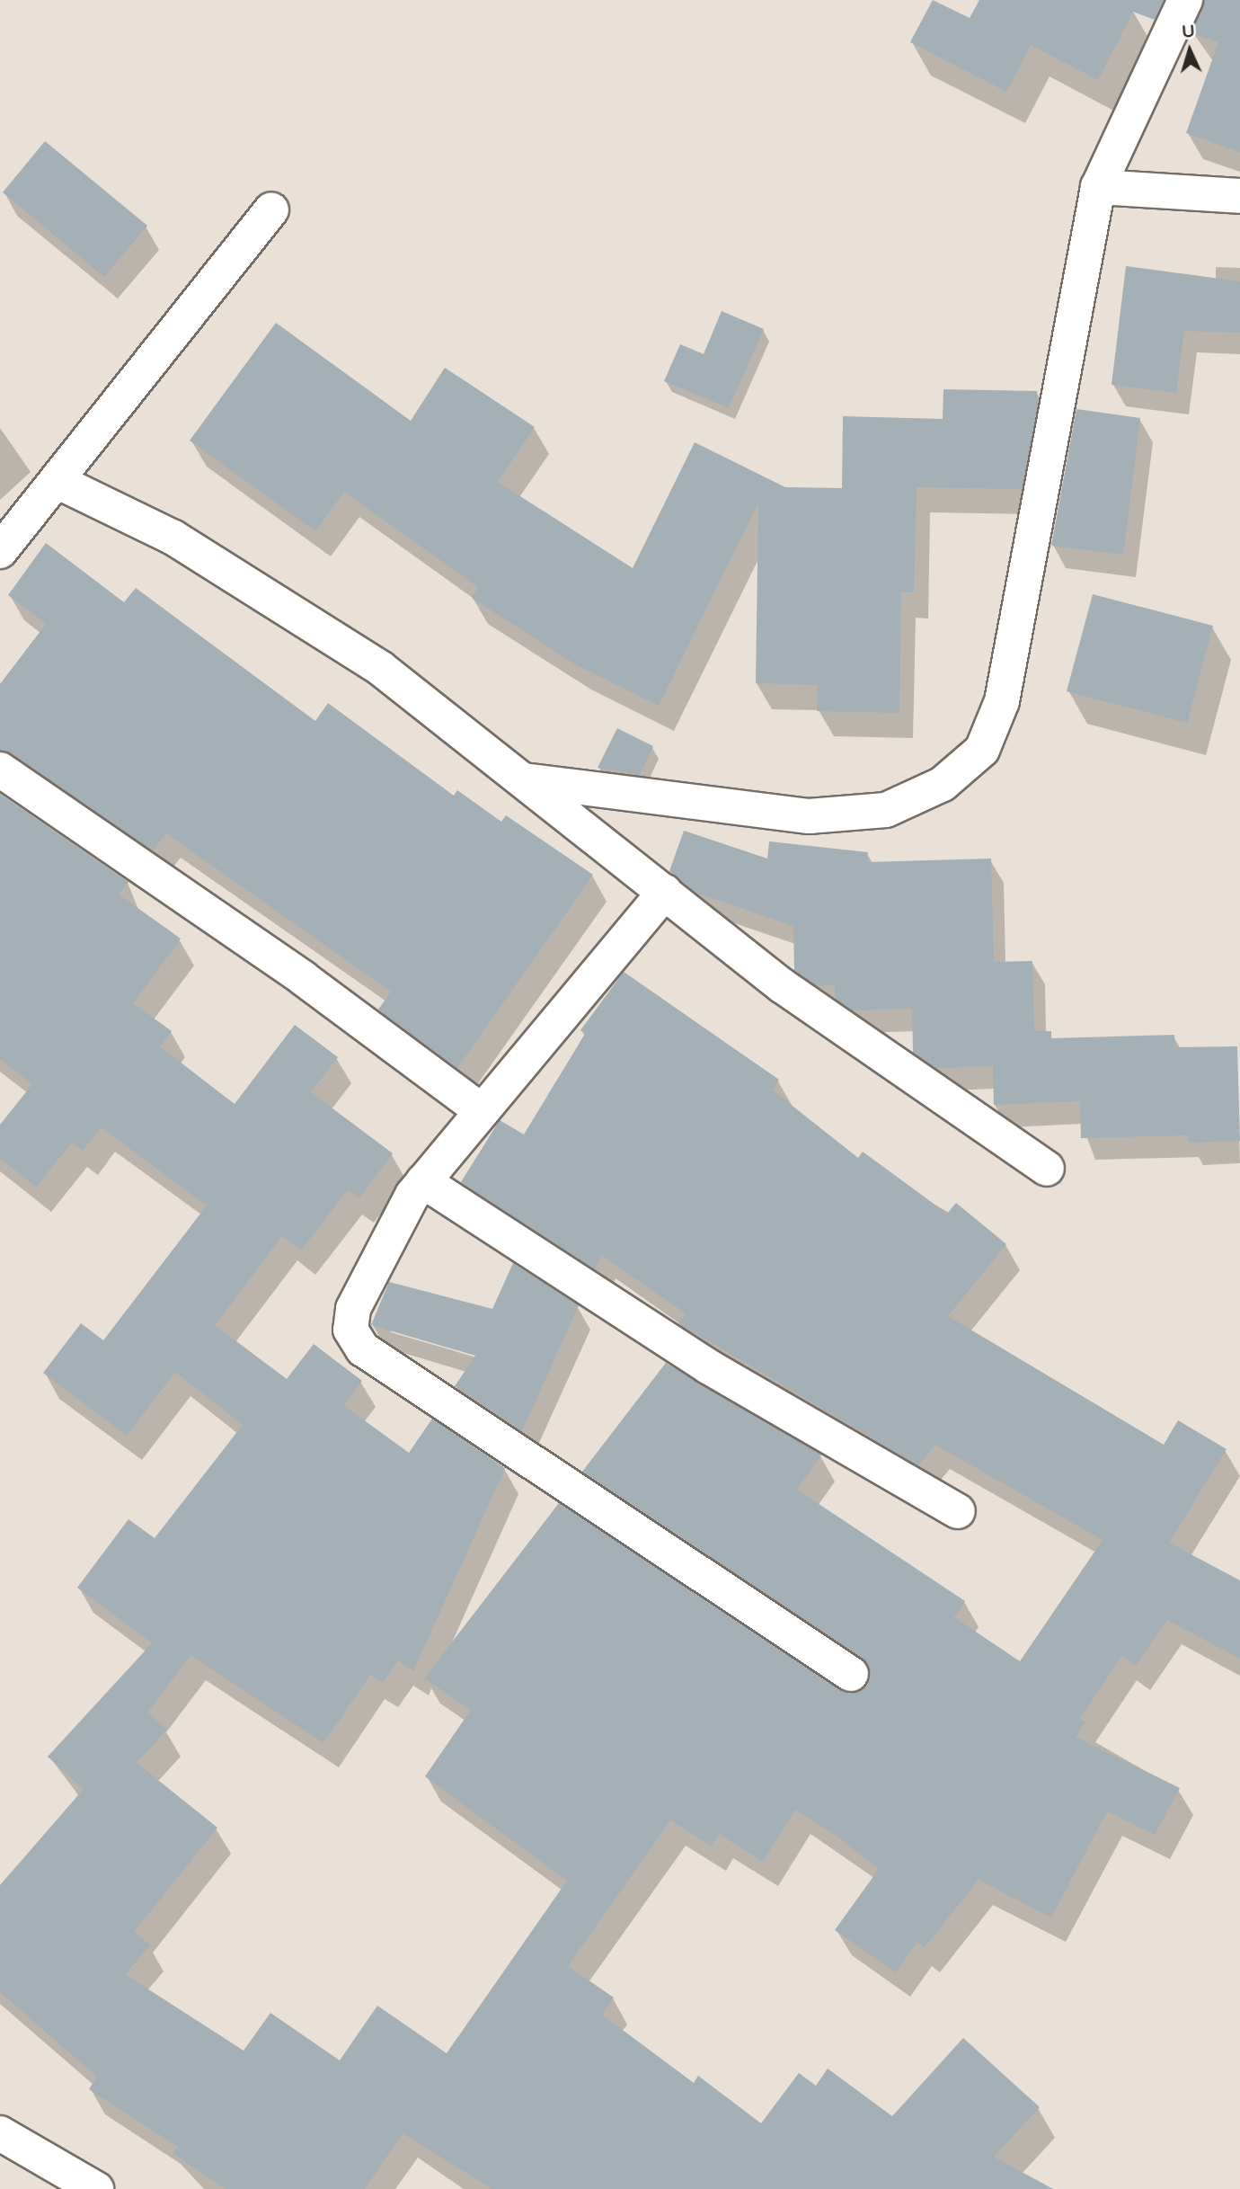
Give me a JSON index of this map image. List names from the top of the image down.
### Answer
{
  "north": "top"
}
